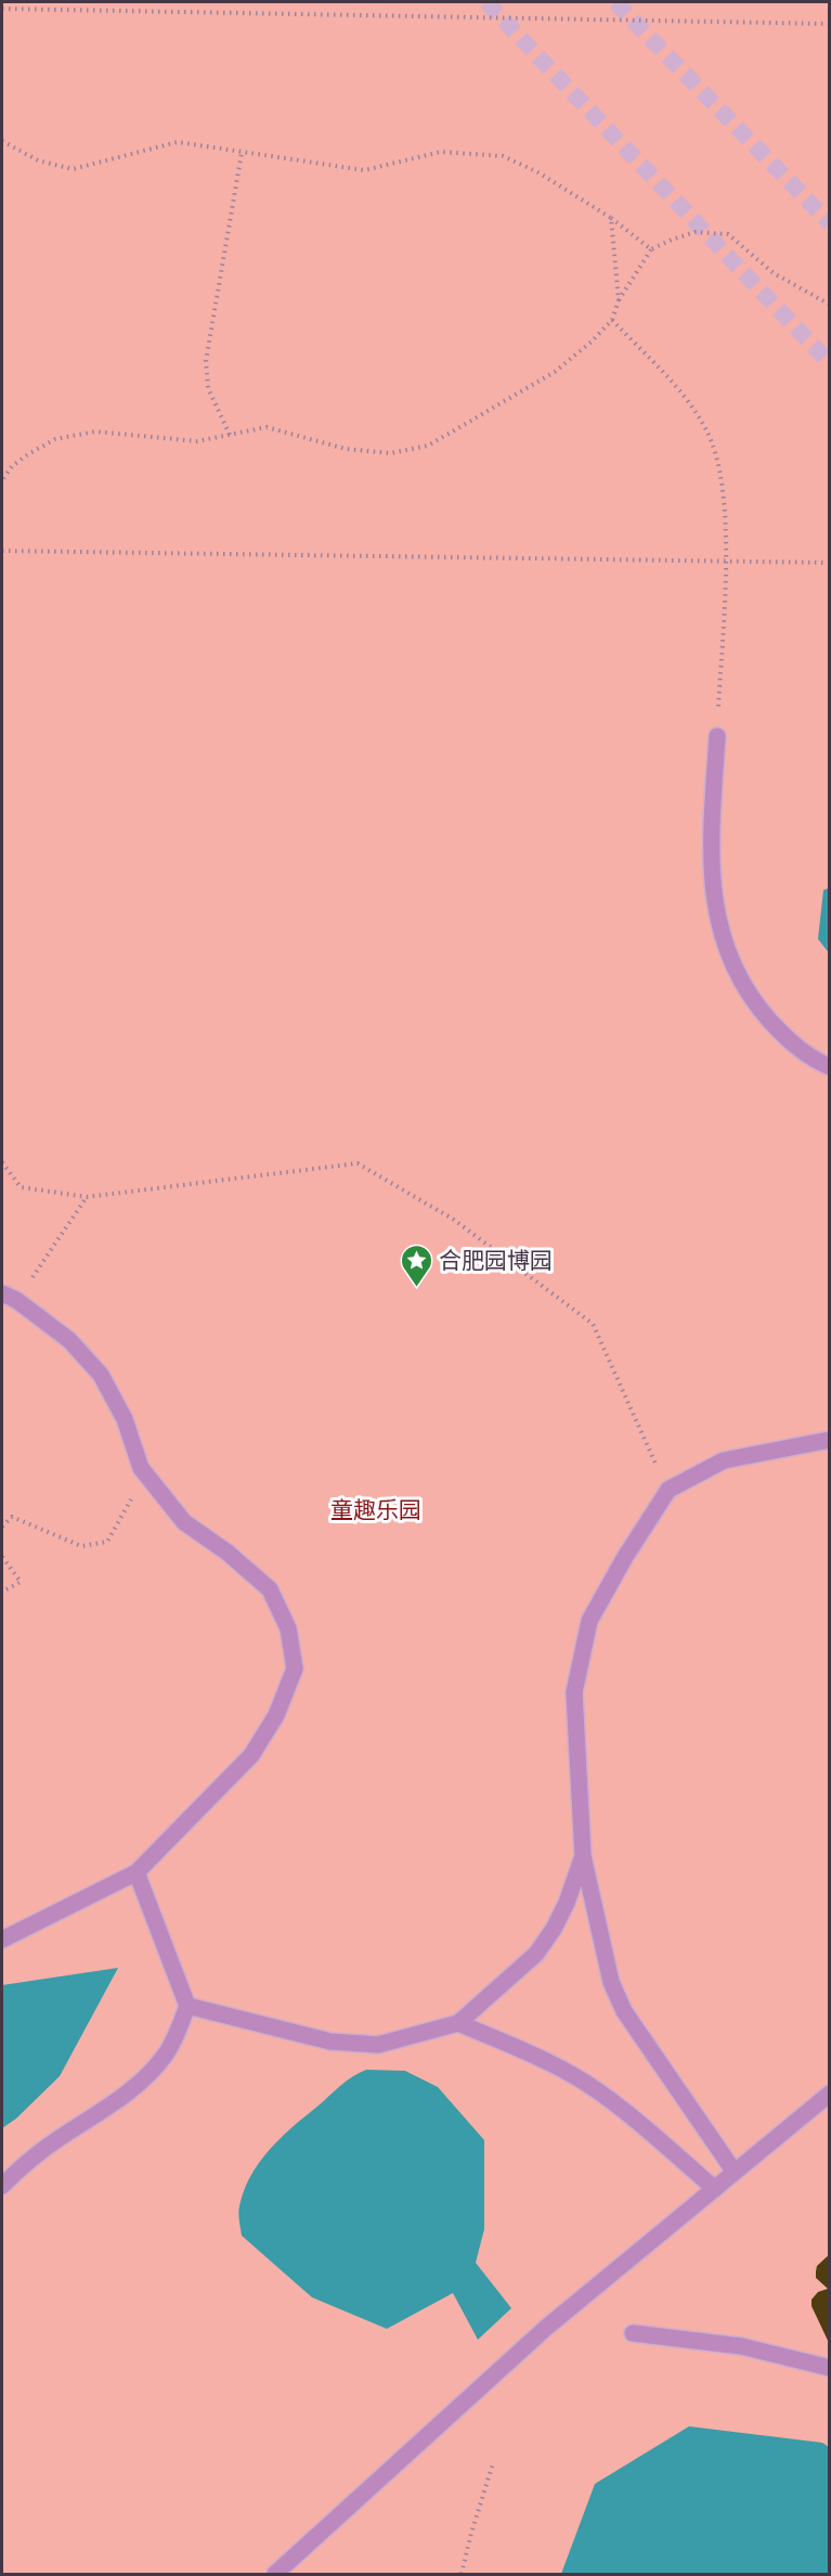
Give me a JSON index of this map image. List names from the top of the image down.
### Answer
{
  "parks": ["童趣乐园"],
  "places": {
    "place": ["合肥园博园"]
  }
}
